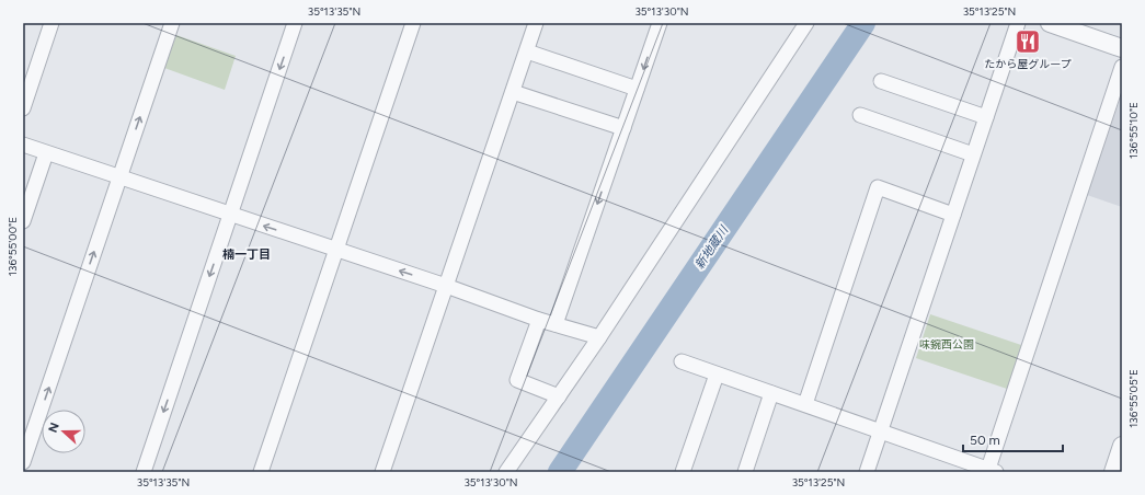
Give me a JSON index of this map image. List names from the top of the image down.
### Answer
{
  "districts": ["楠一丁目"],
  "water": ["新地蔵川"],
  "parks": ["味鋺西公園"],
  "places": {
    "restaurant": ["たから屋グループ"]
  },
  "scale_bar": "50 m",
  "north": "left",
  "coordinates": [
    "35°13'35\"N",
    "35°13'30\"N",
    "35°13'25\"N",
    "136°55'10\"E",
    "136°55'00\"E",
    "136°55'05\"E"
  ]
}
